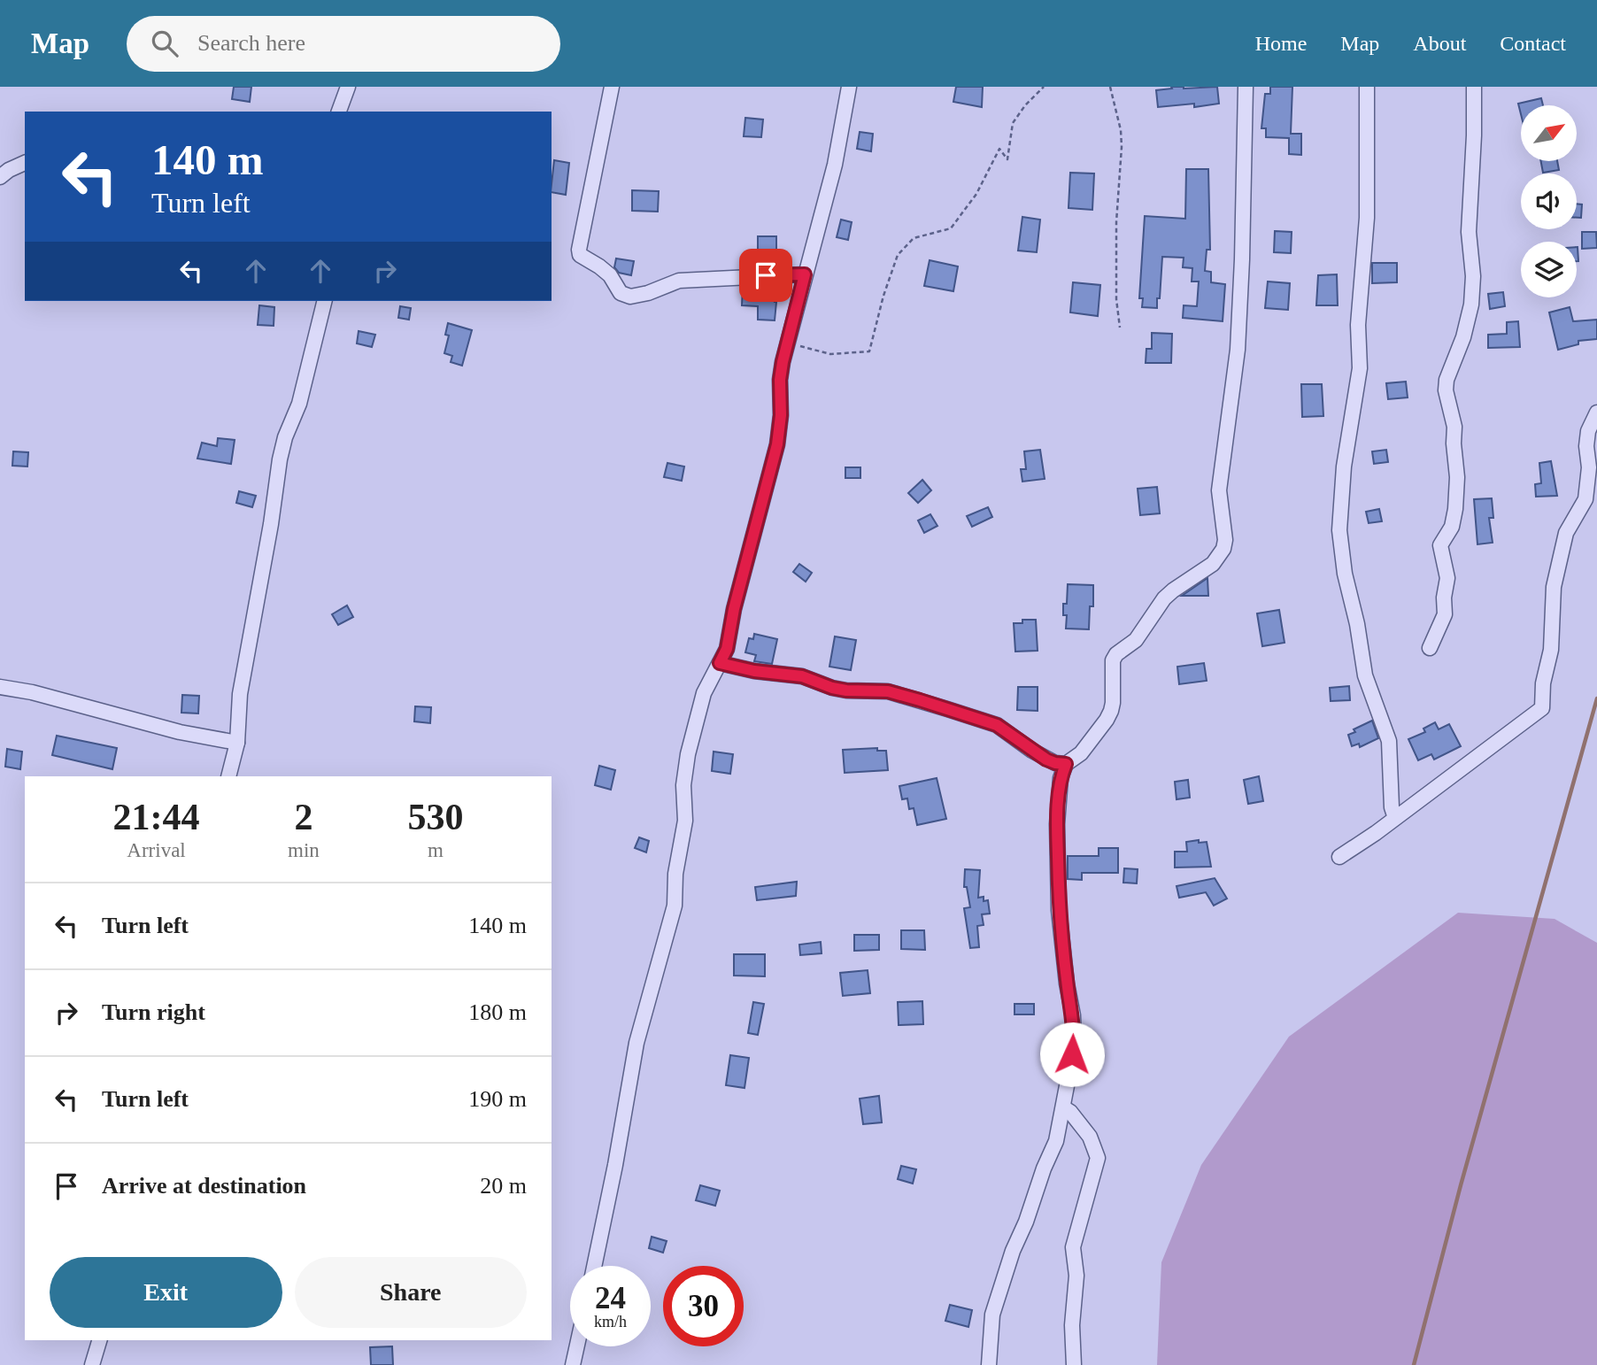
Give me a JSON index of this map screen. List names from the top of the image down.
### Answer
{
  "north": "top right",
  "page": {
    "header": "Map",
    "search": "Search here",
    "nav": [
      "Home",
      "Map",
      "About",
      "Contact"
    ],
    "turn": ["140 m", "Turn left"],
    "eta": [
      "21:44",
      "Arrival",
      "2",
      "min",
      "530",
      "m"
    ],
    "list": [
      {
        "name": "Turn left",
        "value": "140 m"
      },
      {
        "name": "Turn right",
        "value": "180 m"
      },
      {
        "name": "Turn left",
        "value": "190 m"
      },
      {
        "name": "Arrive at destination",
        "value": "20 m"
      }
    ],
    "buttons": ["Exit", "Share"],
    "speed": "24 km/h",
    "limit": "30"
  }
}
